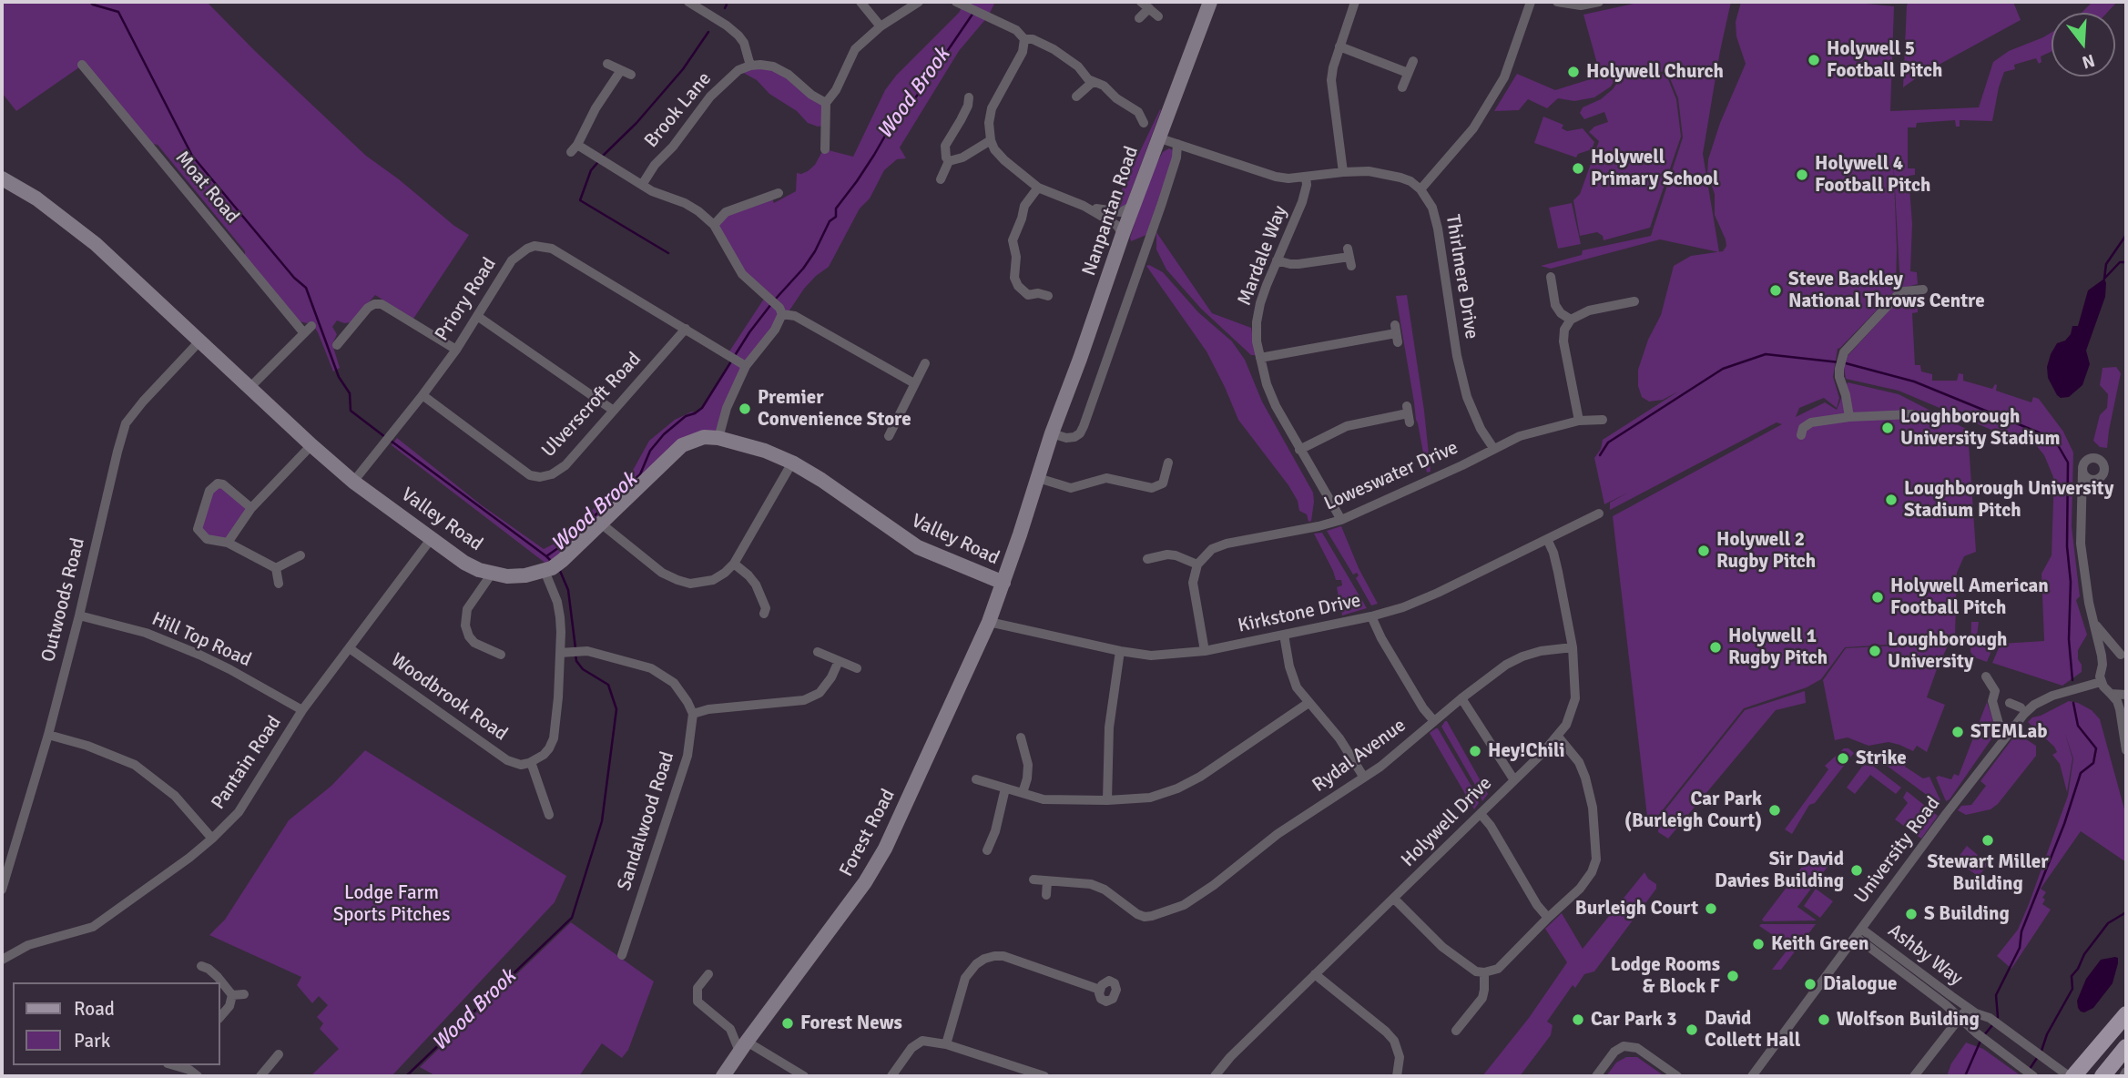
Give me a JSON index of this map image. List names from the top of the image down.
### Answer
{
  "streets": {
    "street": [
      "Brook Lane",
      "Moat Road",
      "Nanpantan Road",
      "Mardale Way",
      "Thirlmere Drive",
      "Priory Road",
      "Ulverscroft Road",
      "Loweswater Drive",
      "Valley Road",
      "Outwoods Road",
      "Kirkstone Drive",
      "Hill Top Road",
      "Woodbrook Road",
      "Rydal Avenue",
      "Pantain Road",
      "Sandalwood Road",
      "Holywell Drive",
      "Forest Road",
      "University Road",
      "Ashby Way"
    ]
  },
  "crossings": [
    ["Moat Road", "Valley Road"],
    ["Nanpantan Road", "Valley Road"],
    ["Nanpantan Road", "Forest Road"],
    ["Mardale Way", "Loweswater Drive"],
    ["Thirlmere Drive", "Loweswater Drive"],
    ["Priory Road", "Ulverscroft Road"],
    ["Priory Road", "Valley Road"],
    ["Valley Road", "Outwoods Road"],
    ["Valley Road", "Pantain Road"],
    ["Valley Road", "Forest Road"],
    ["Outwoods Road", "Hill Top Road"],
    ["Kirkstone Drive", "Holywell Drive"],
    ["Kirkstone Drive", "Forest Road"],
    ["Hill Top Road", "Pantain Road"],
    ["Woodbrook Road", "Pantain Road"],
    ["Rydal Avenue", "Holywell Drive"],
    ["University Road", "Ashby Way"]
  ],
  "water": ["Wood Brook"],
  "parks": ["Lodge Farm Sports Pitches"],
  "places": [
    "Holywell 5 Football Pitch",
    "Holywell Church",
    "Holywell Primary School",
    "Holywell 4 Football Pitch",
    "Steve Backley National Throws Centre",
    "Premier Convenience Store",
    "Loughborough University Stadium",
    "Loughborough University Stadium Pitch",
    "Holywell 2 Rugby Pitch",
    "Holywell American Football Pitch",
    "Holywell 1 Rugby Pitch",
    "Loughborough University",
    "STEMLab",
    "Hey!Chili",
    "Strike",
    "Car Park (Burleigh Court)",
    "Stewart Miller Building",
    "Sir David Davies Building",
    "Burleigh Court",
    "S Building",
    "Keith Green",
    "Lodge Rooms & Block F",
    "Dialogue",
    "Car Park 3",
    "Wolfson Building",
    "Forest News",
    "David Collett Hall"
  ],
  "legend": ["Road", "Park"],
  "north": "bottom"
}
